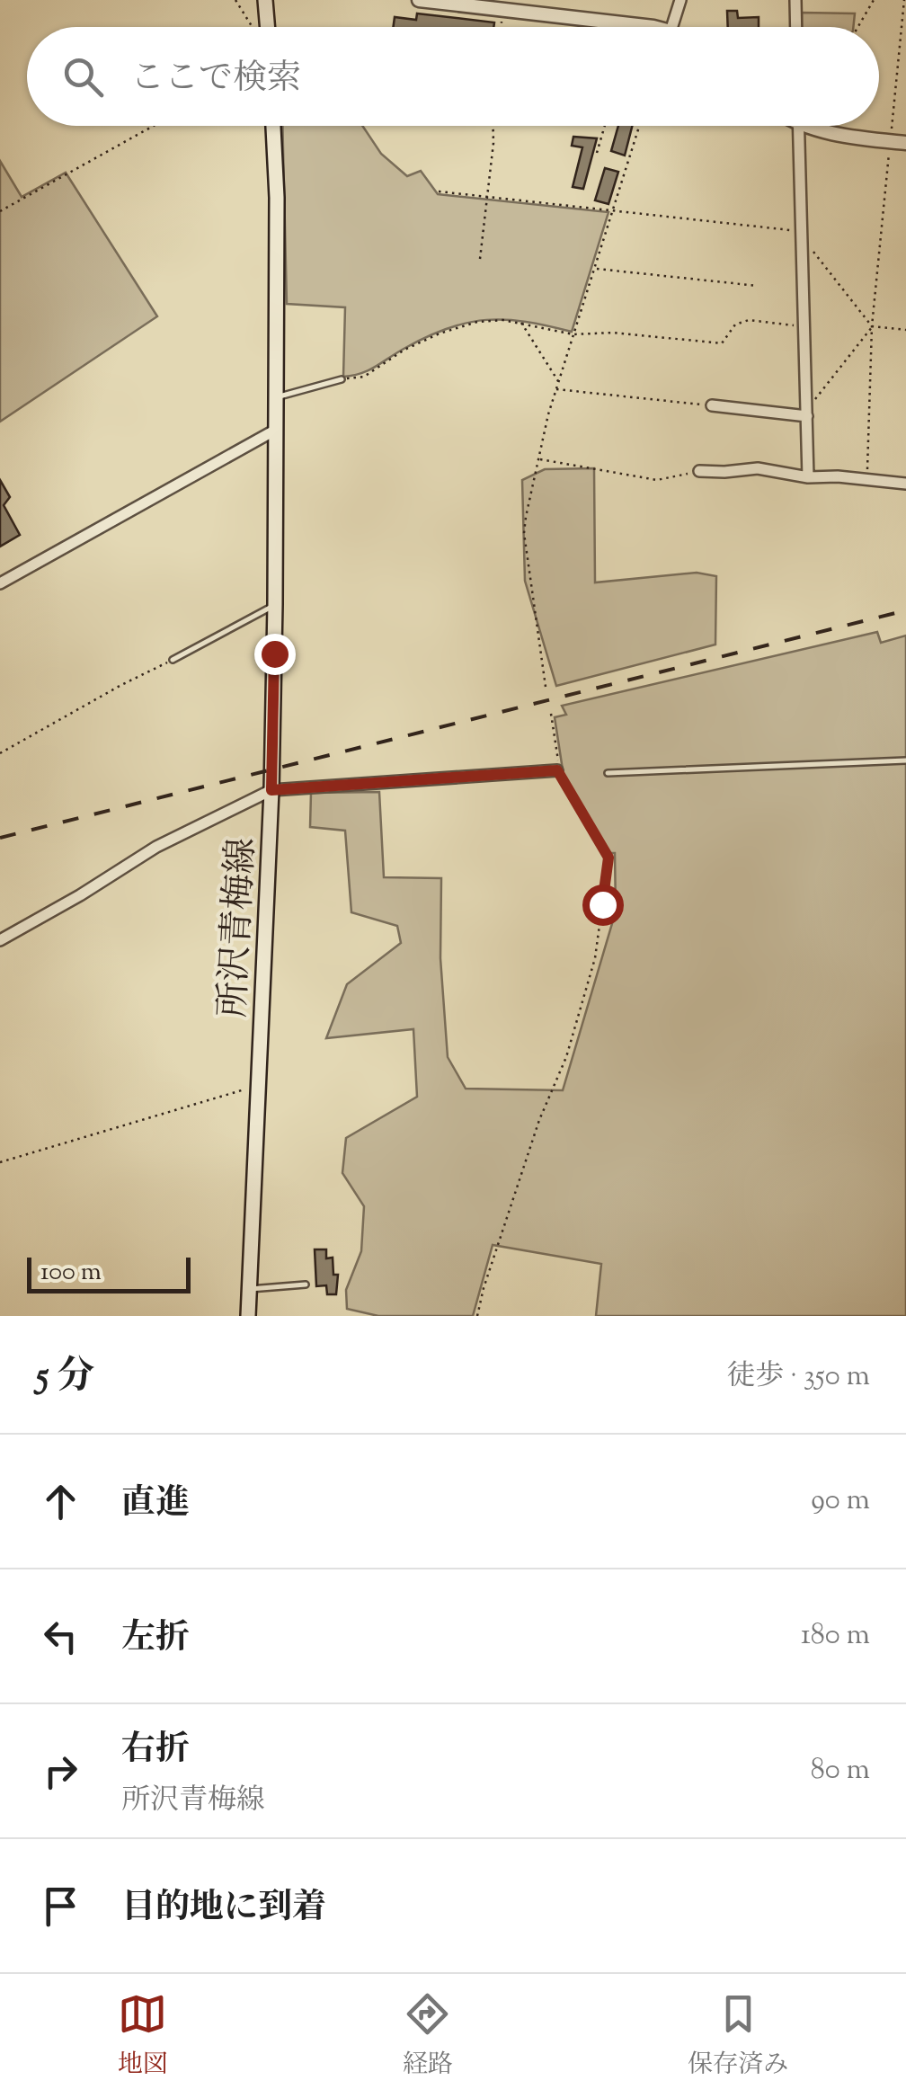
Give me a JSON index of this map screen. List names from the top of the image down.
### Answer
{
  "streets": {
    "main road": ["所沢青梅線"]
  },
  "scale_bar": "100 m",
  "page": {
    "search": "ここで検索",
    "scale": "100 m",
    "heading": ["5 分", "徒歩 · 350 m"],
    "list": [
      ["直進", "90 m"],
      ["左折", "180 m"],
      ["右折", "所沢青梅線", "80 m"],
      "目的地に到着"
    ],
    "nav": ["地図", "経路", "保存済み"]
  }
}
